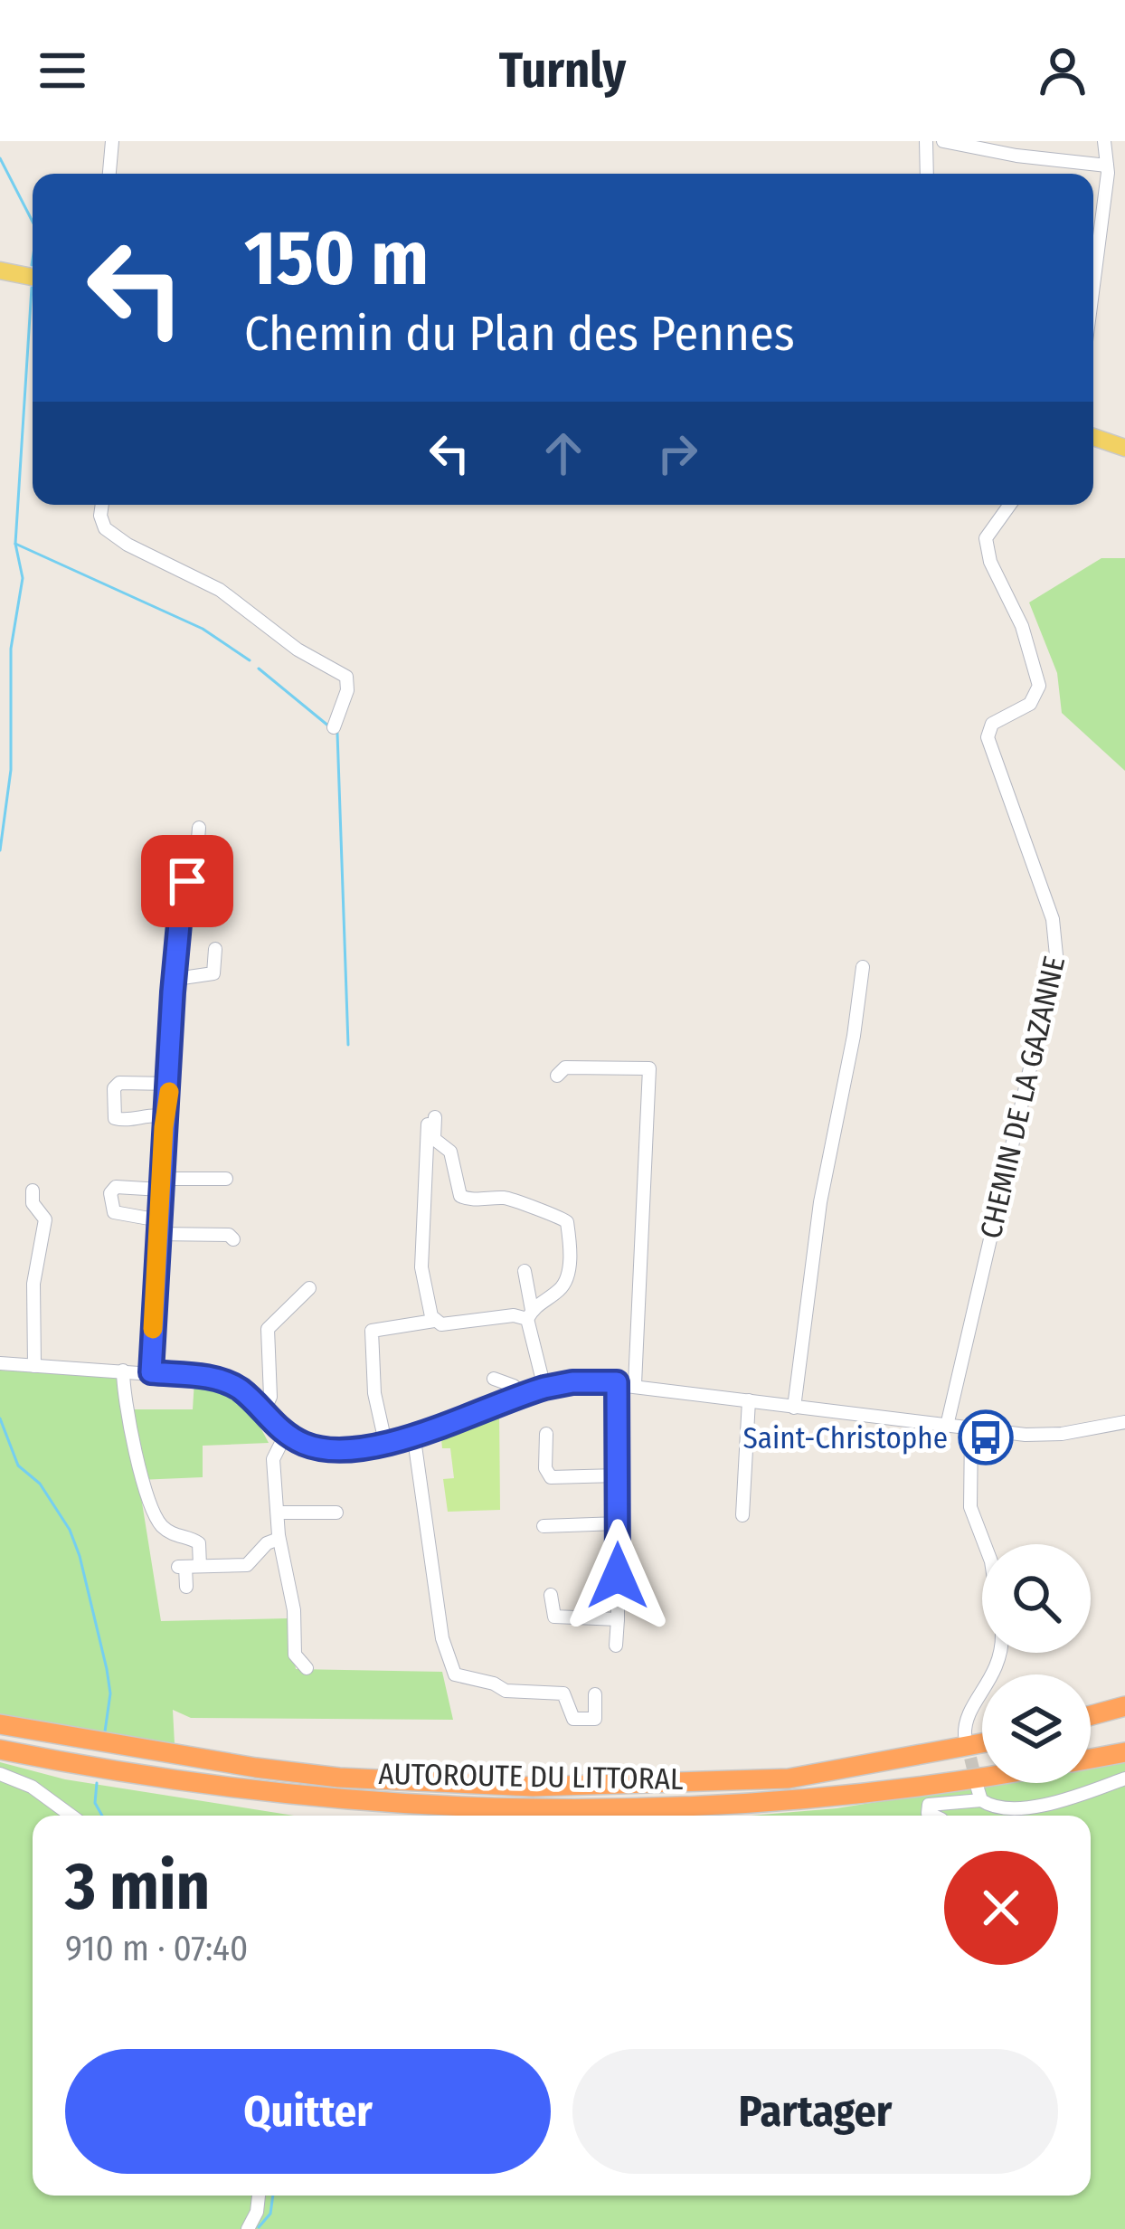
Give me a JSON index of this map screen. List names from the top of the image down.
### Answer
{
  "streets": {
    "highway": ["AUTOROUTE DU LITTORAL"],
    "street": ["CHEMIN DE LA GAZANNE"]
  },
  "places": {
    "bus stop": ["Saint-Christophe"]
  },
  "page": {
    "header": "Turnly",
    "turn": ["150 m", "Chemin du Plan des Pennes"],
    "heading": ["3 min", "910 m · 07:40"],
    "buttons": ["Quitter", "Partager"]
  }
}
